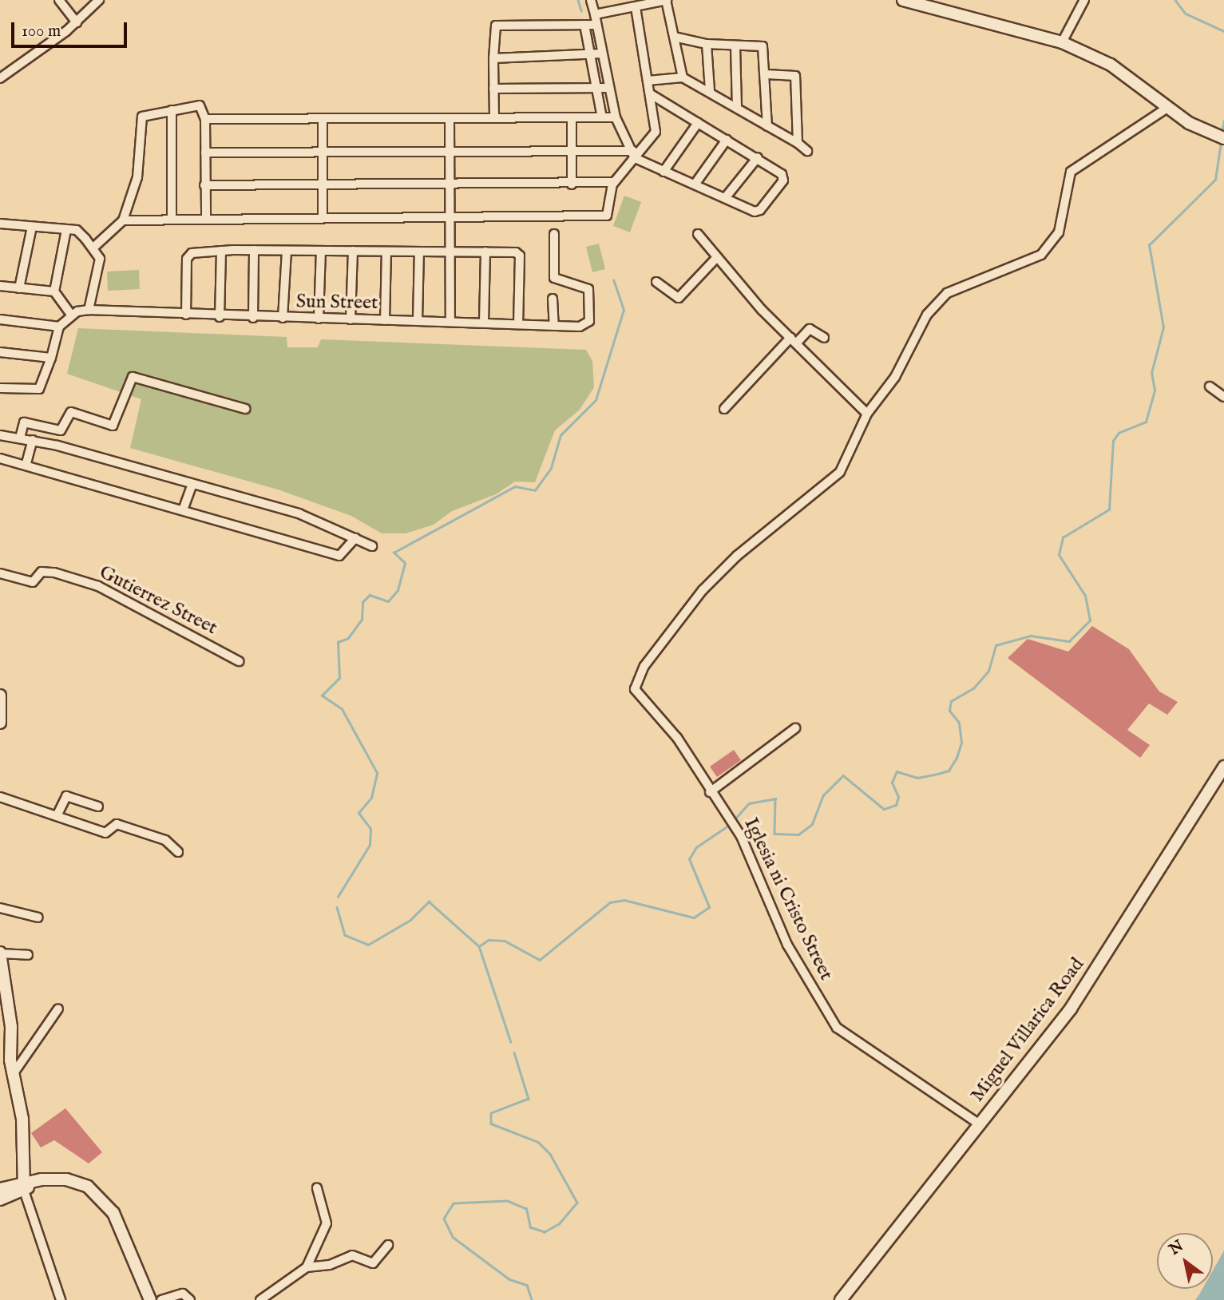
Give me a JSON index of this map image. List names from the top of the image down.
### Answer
{
  "streets": {
    "main road": ["Miguel Villarica Road"],
    "street": ["Sun Street", "Gutierrez Street", "Iglesia ni Cristo Street"]
  },
  "crossings": [
    ["Iglesia ni Cristo Street", "Miguel Villarica Road"]
  ],
  "scale_bar": "100 m",
  "north": "top left"
}
